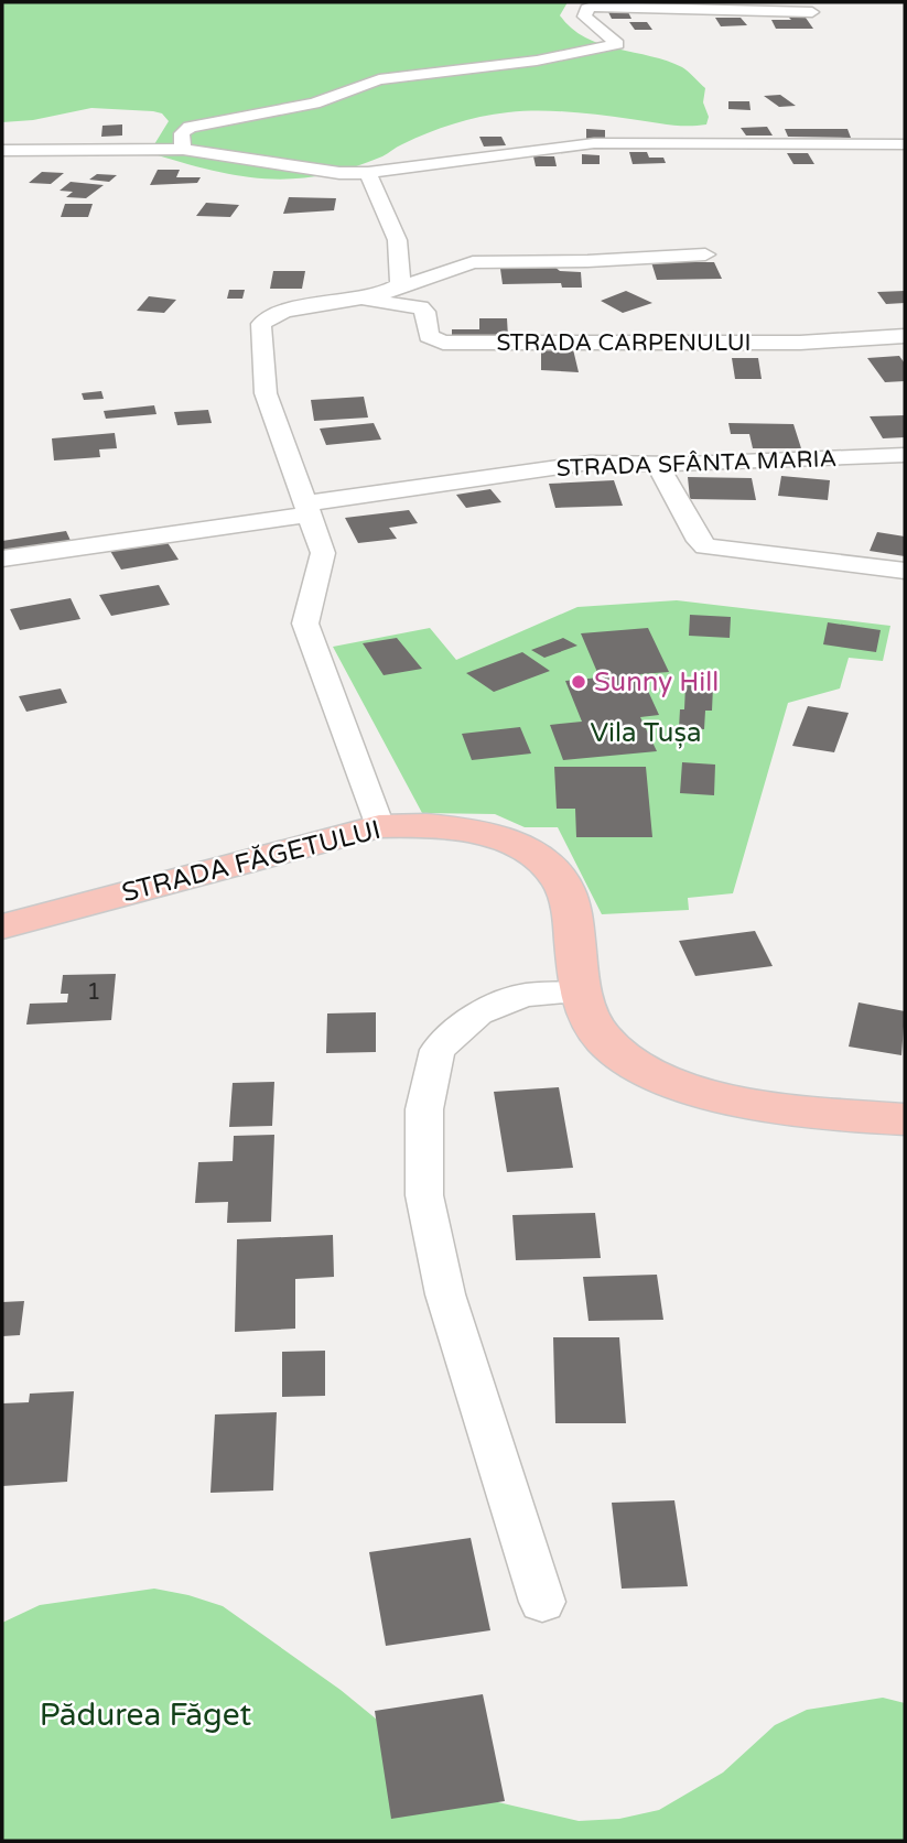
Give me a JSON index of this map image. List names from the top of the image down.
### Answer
{
  "streets": {
    "main road": ["STRADA FĂGETULUI"],
    "street": ["STRADA CARPENULUI", "STRADA SFÂNTA MARIA"]
  },
  "parks": ["Vila Tușa", "Pădurea Făget"],
  "places": ["Sunny Hill"],
  "house_numbers": ["1"]
}
